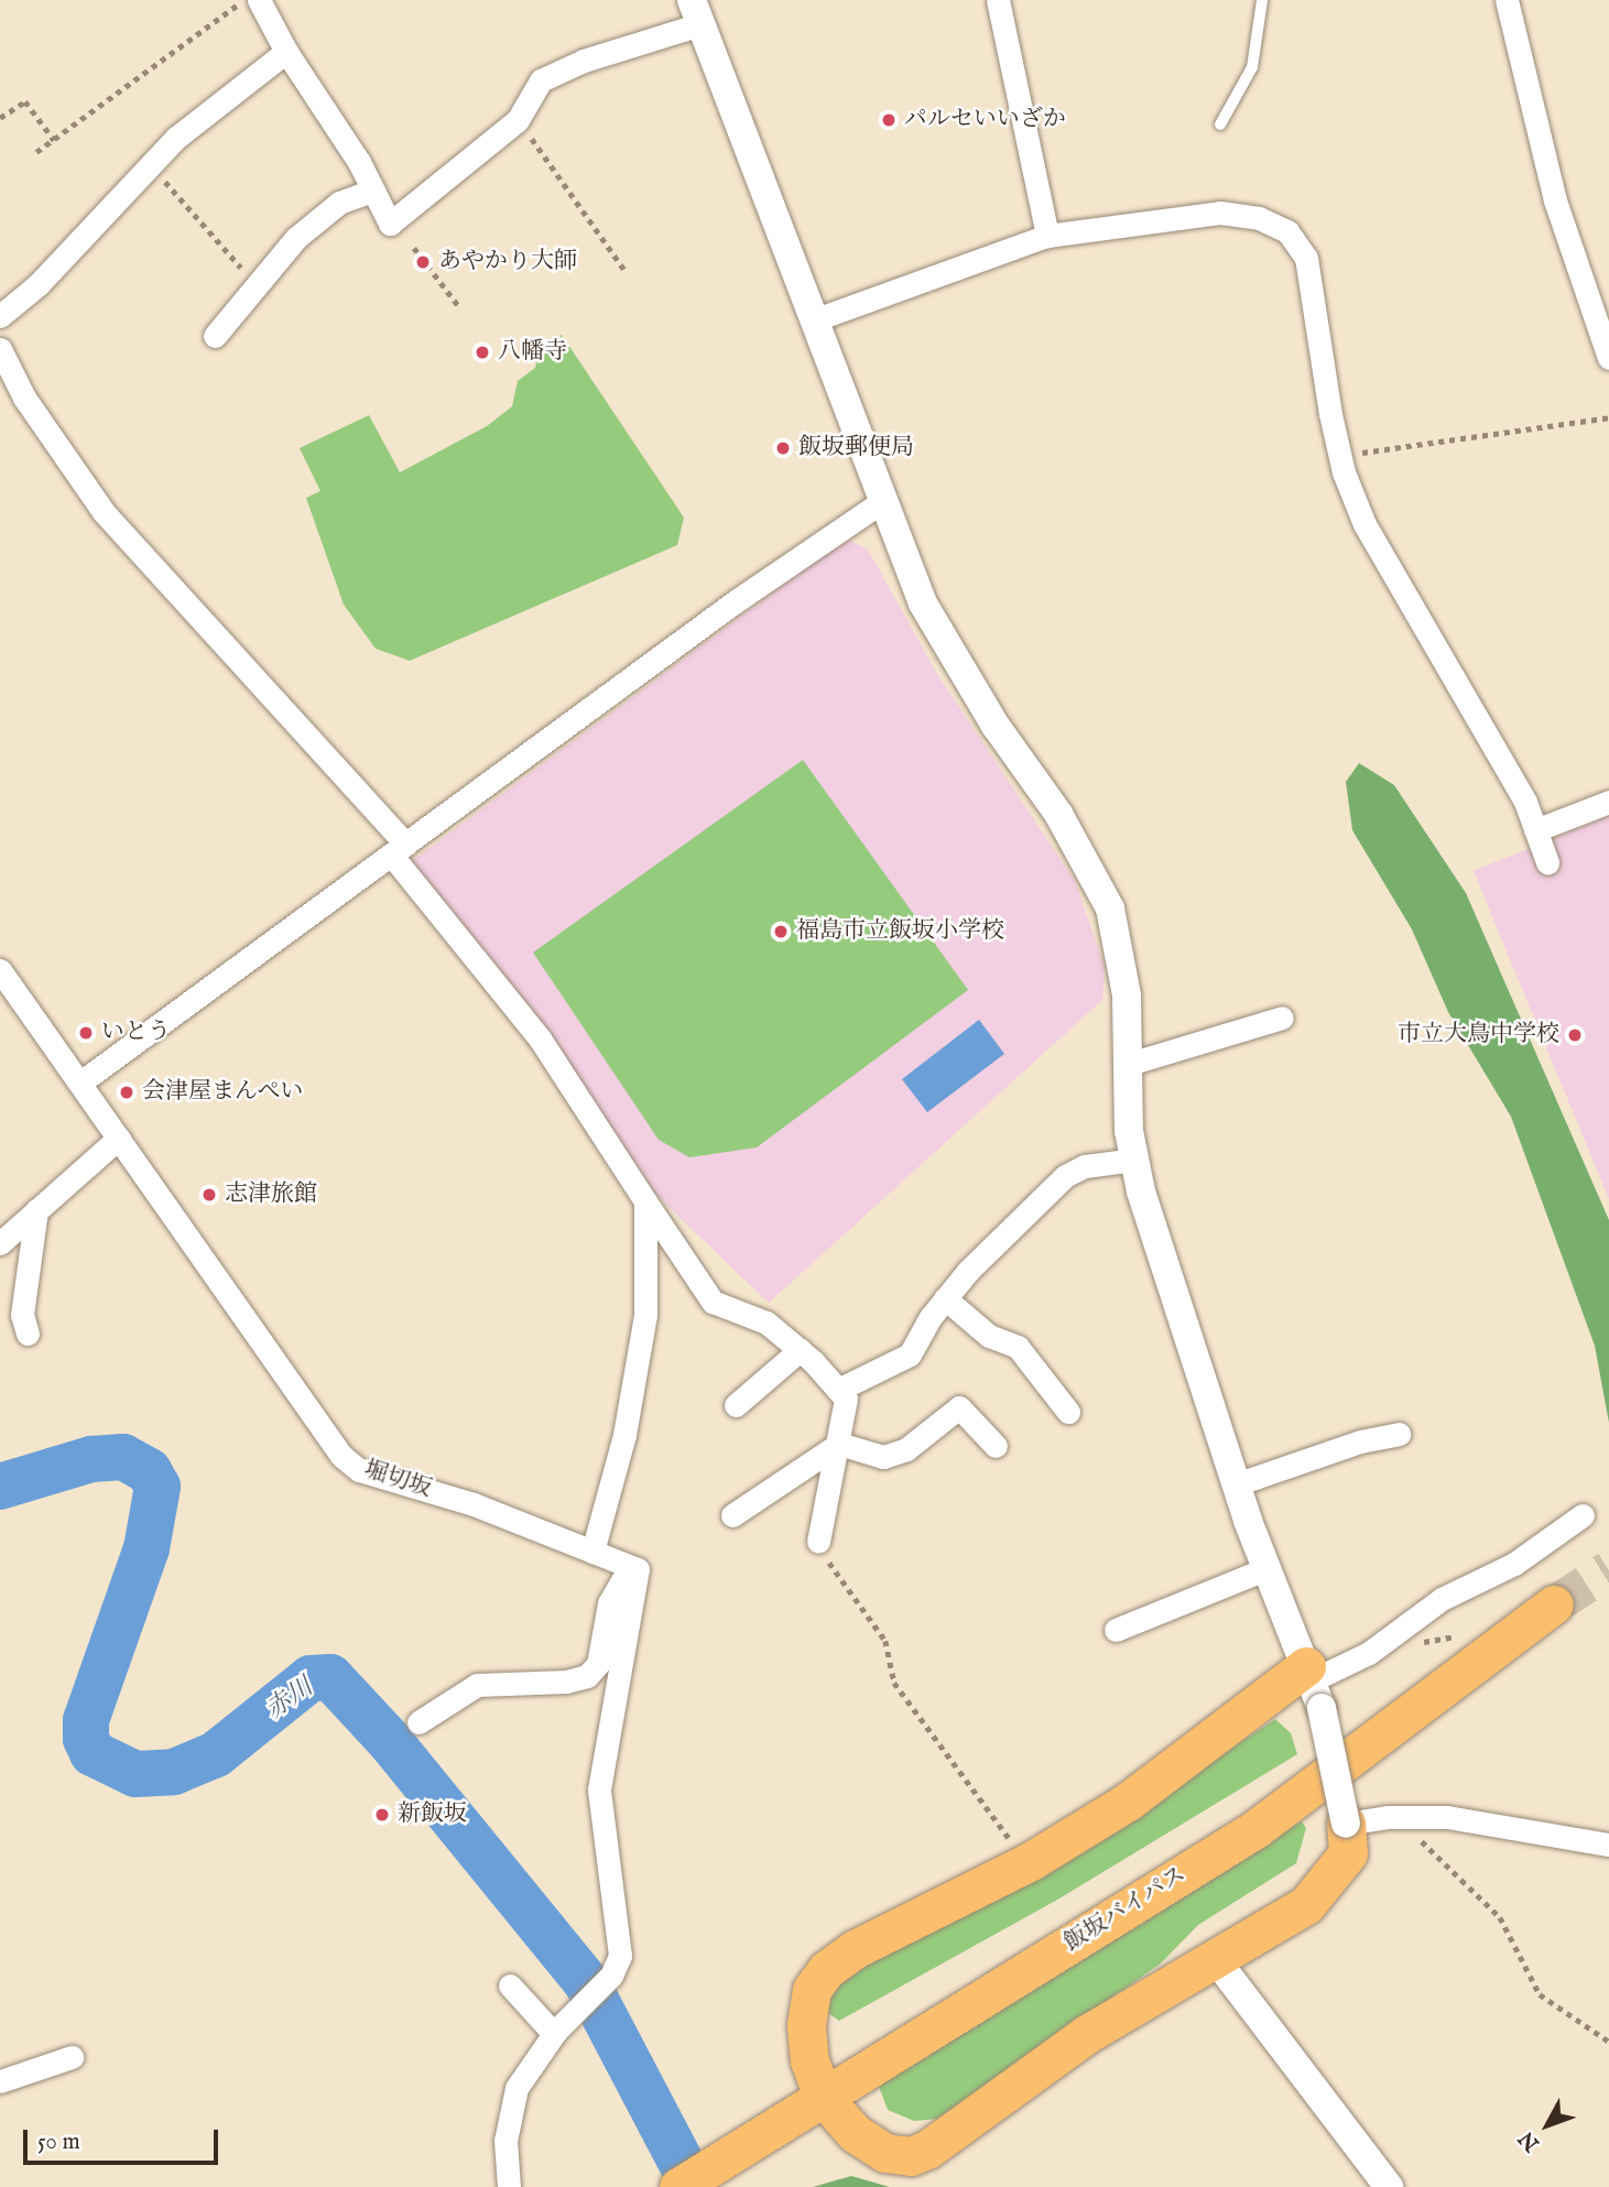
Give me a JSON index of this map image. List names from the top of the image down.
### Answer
{
  "streets": {
    "highway": ["飯坂バイパス"],
    "street": ["堀切坂"]
  },
  "water": ["赤川"],
  "places": [
    "パルセいいざか",
    "あやかり大師",
    "八幡寺",
    "飯坂郵便局",
    "福島市立飯坂小学校",
    "いとう",
    "市立大鳥中学校",
    "会津屋まんぺい",
    "志津旅館",
    "新飯坂"
  ],
  "scale_bar": "50 m",
  "north": "bottom left"
}
